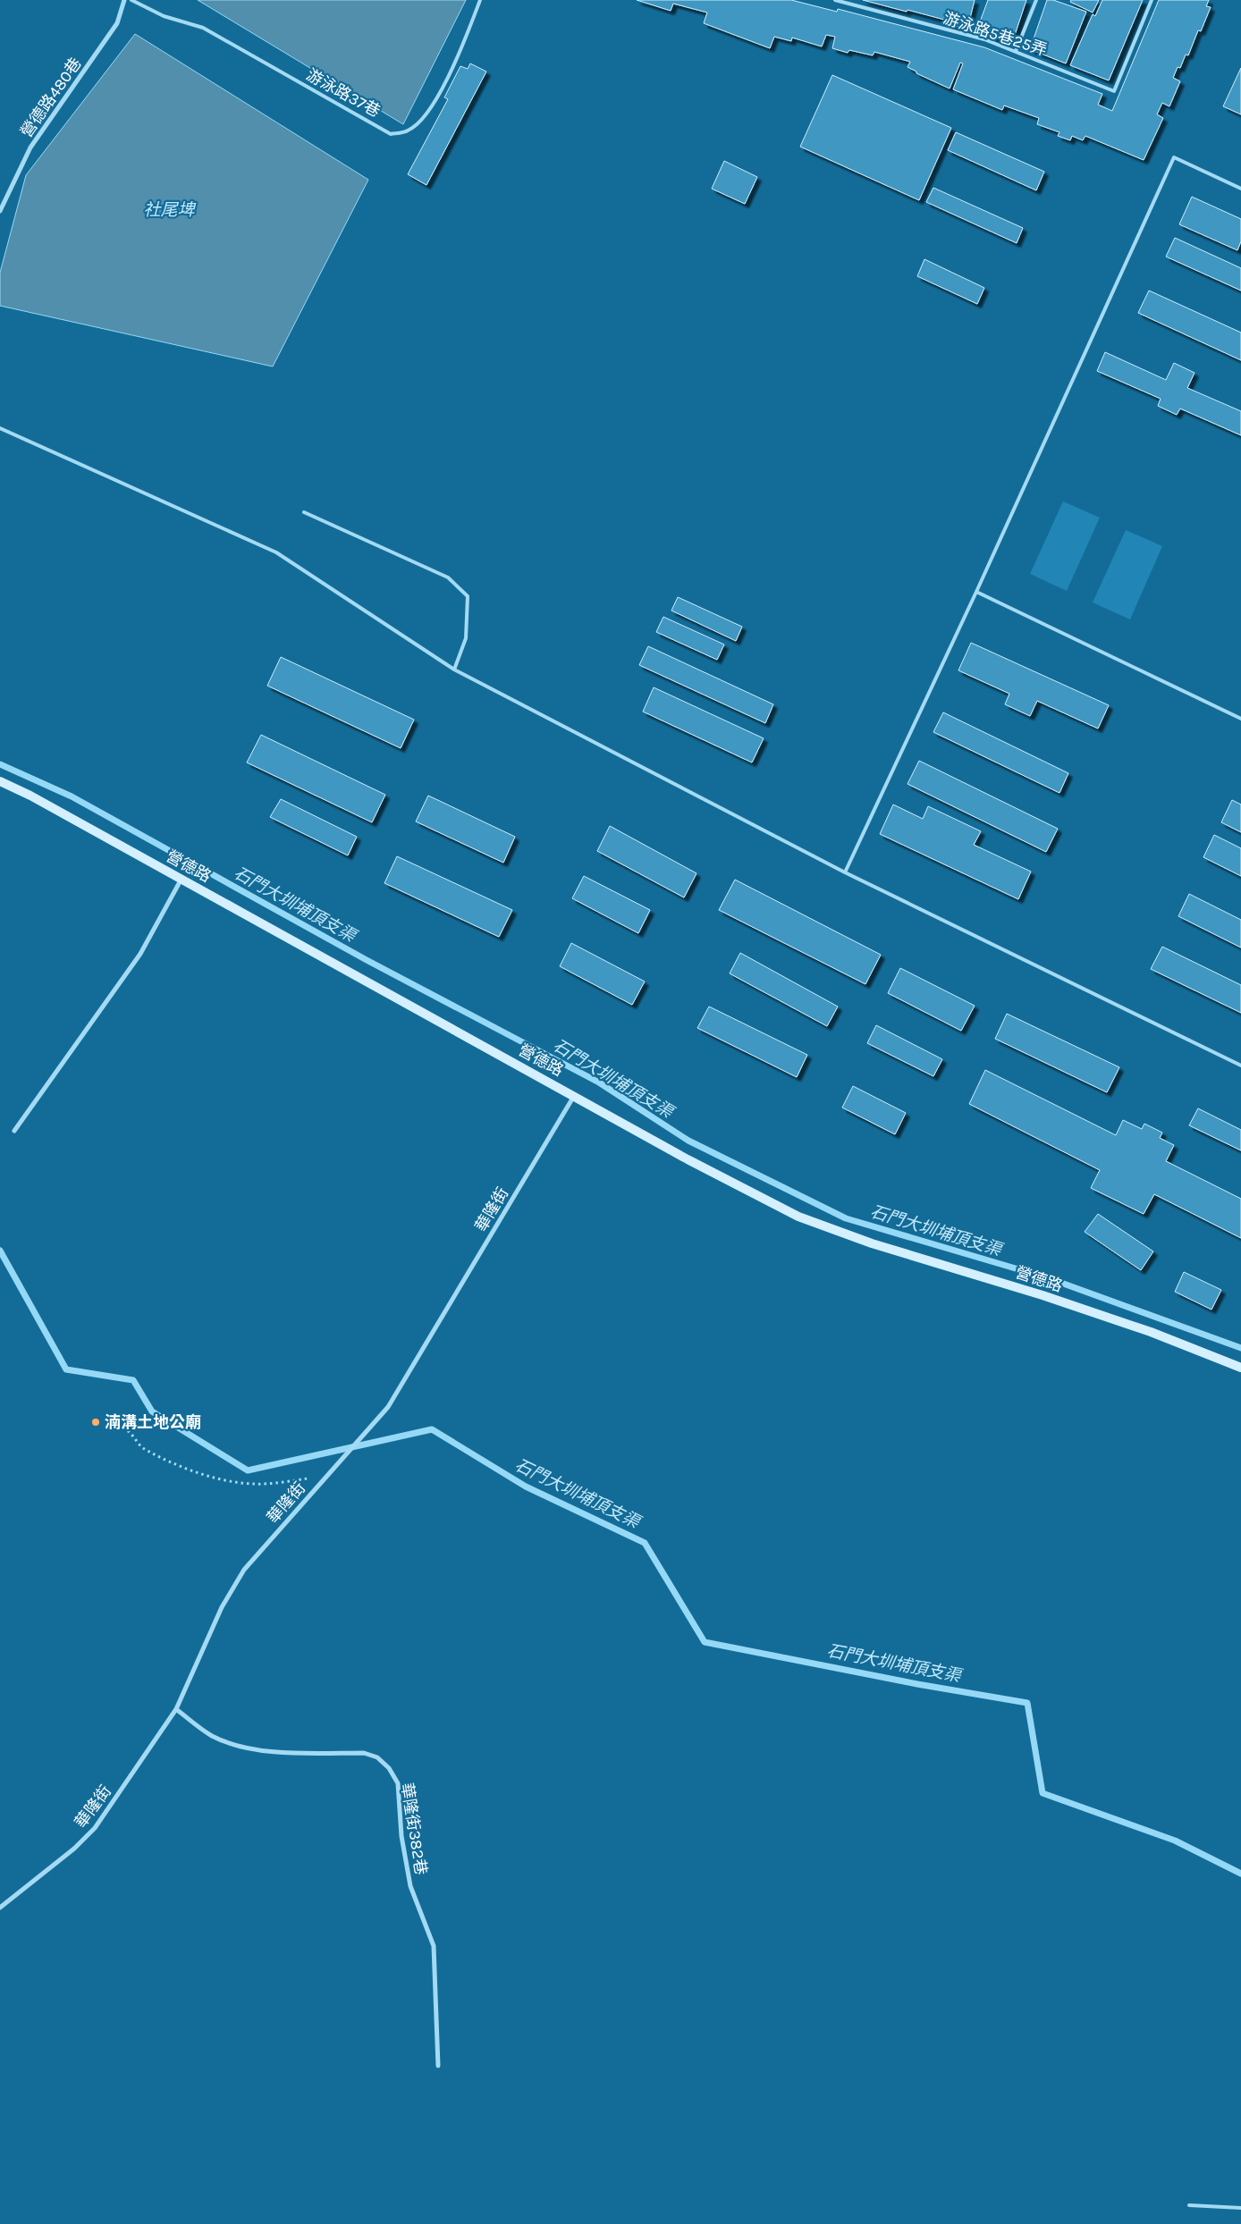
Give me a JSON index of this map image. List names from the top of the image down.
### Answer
{
  "streets": {
    "street": [
      "營德路480巷",
      "營德路",
      "華隆街",
      "華隆街382巷"
    ],
    "lane": ["游泳路5巷25弄", "游泳路37巷"]
  },
  "crossings": [
    ["營德路", "華隆街"],
    ["華隆街", "華隆街382巷"]
  ],
  "water": ["社尾埤", "石門大圳埔頂支渠"],
  "places": ["湳溝土地公廟"]
}
